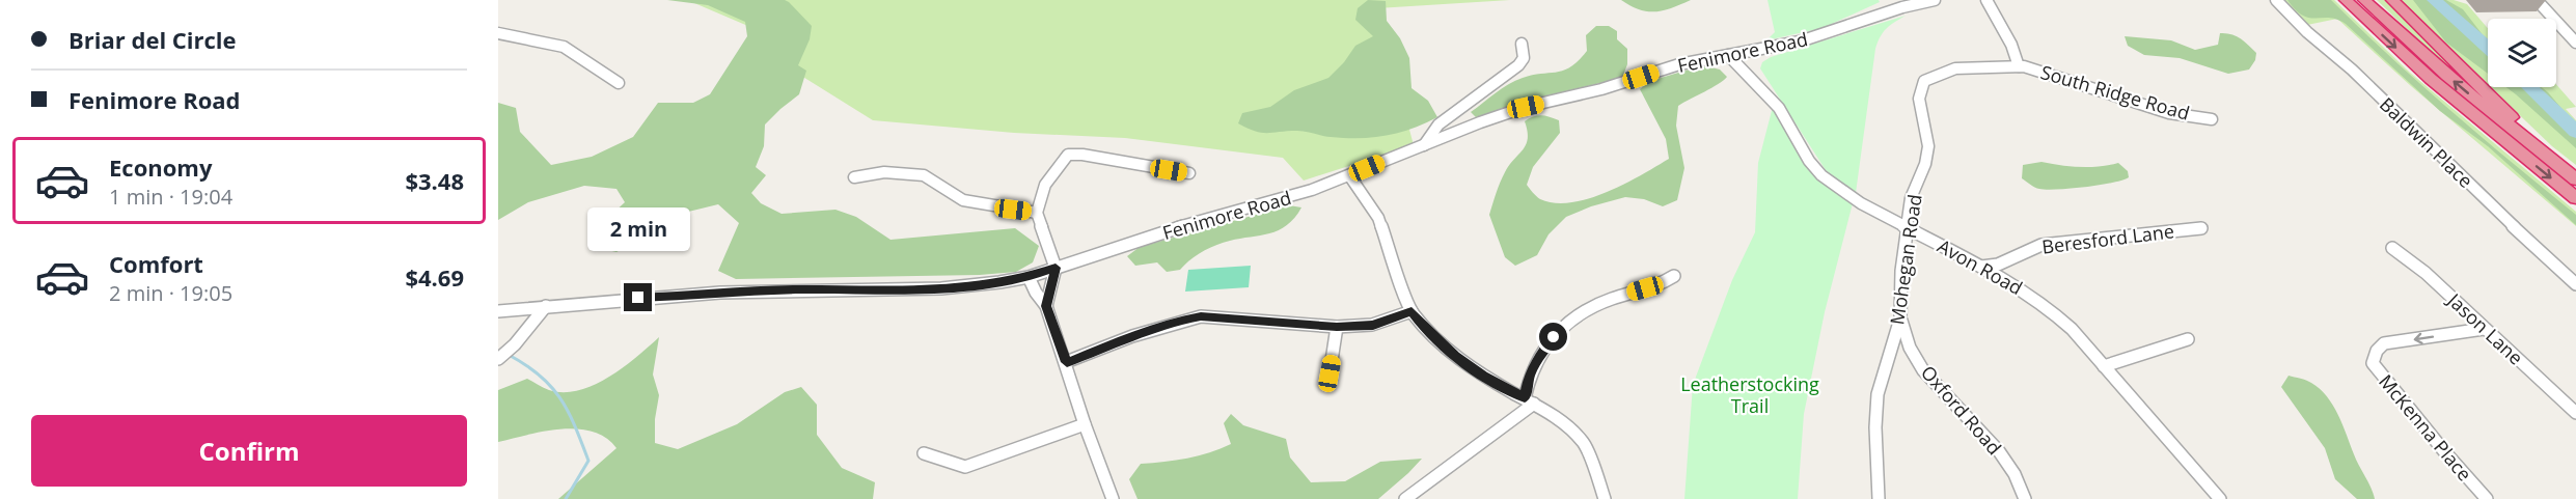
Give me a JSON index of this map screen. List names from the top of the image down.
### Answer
{
  "streets": {
    "street": [
      "Fenimore Road",
      "South Ridge Road",
      "Baldwin Place",
      "Beresford Lane",
      "Mohegan Road",
      "Avon Road",
      "Jason Lane",
      "Oxford Road",
      "McKenna Place"
    ]
  },
  "crossings": [
    ["Fenimore Road", "Avon Road"],
    ["South Ridge Road", "Mohegan Road"],
    ["Beresford Lane", "Avon Road"],
    ["Mohegan Road", "Avon Road"],
    ["Mohegan Road", "Oxford Road"],
    ["Jason Lane", "McKenna Place"]
  ],
  "parks": ["Leatherstocking Trail"],
  "page": {
    "banner": ["Briar del Circle", "Fenimore Road"],
    "list": [
      {
        "name": "Economy",
        "note": "1 min · 19:04",
        "value": "$3.48"
      },
      {
        "name": "Comfort",
        "note": "2 min · 19:05",
        "value": "$4.69"
      }
    ],
    "bubble": "2 min",
    "buttons": "Confirm"
  }
}
